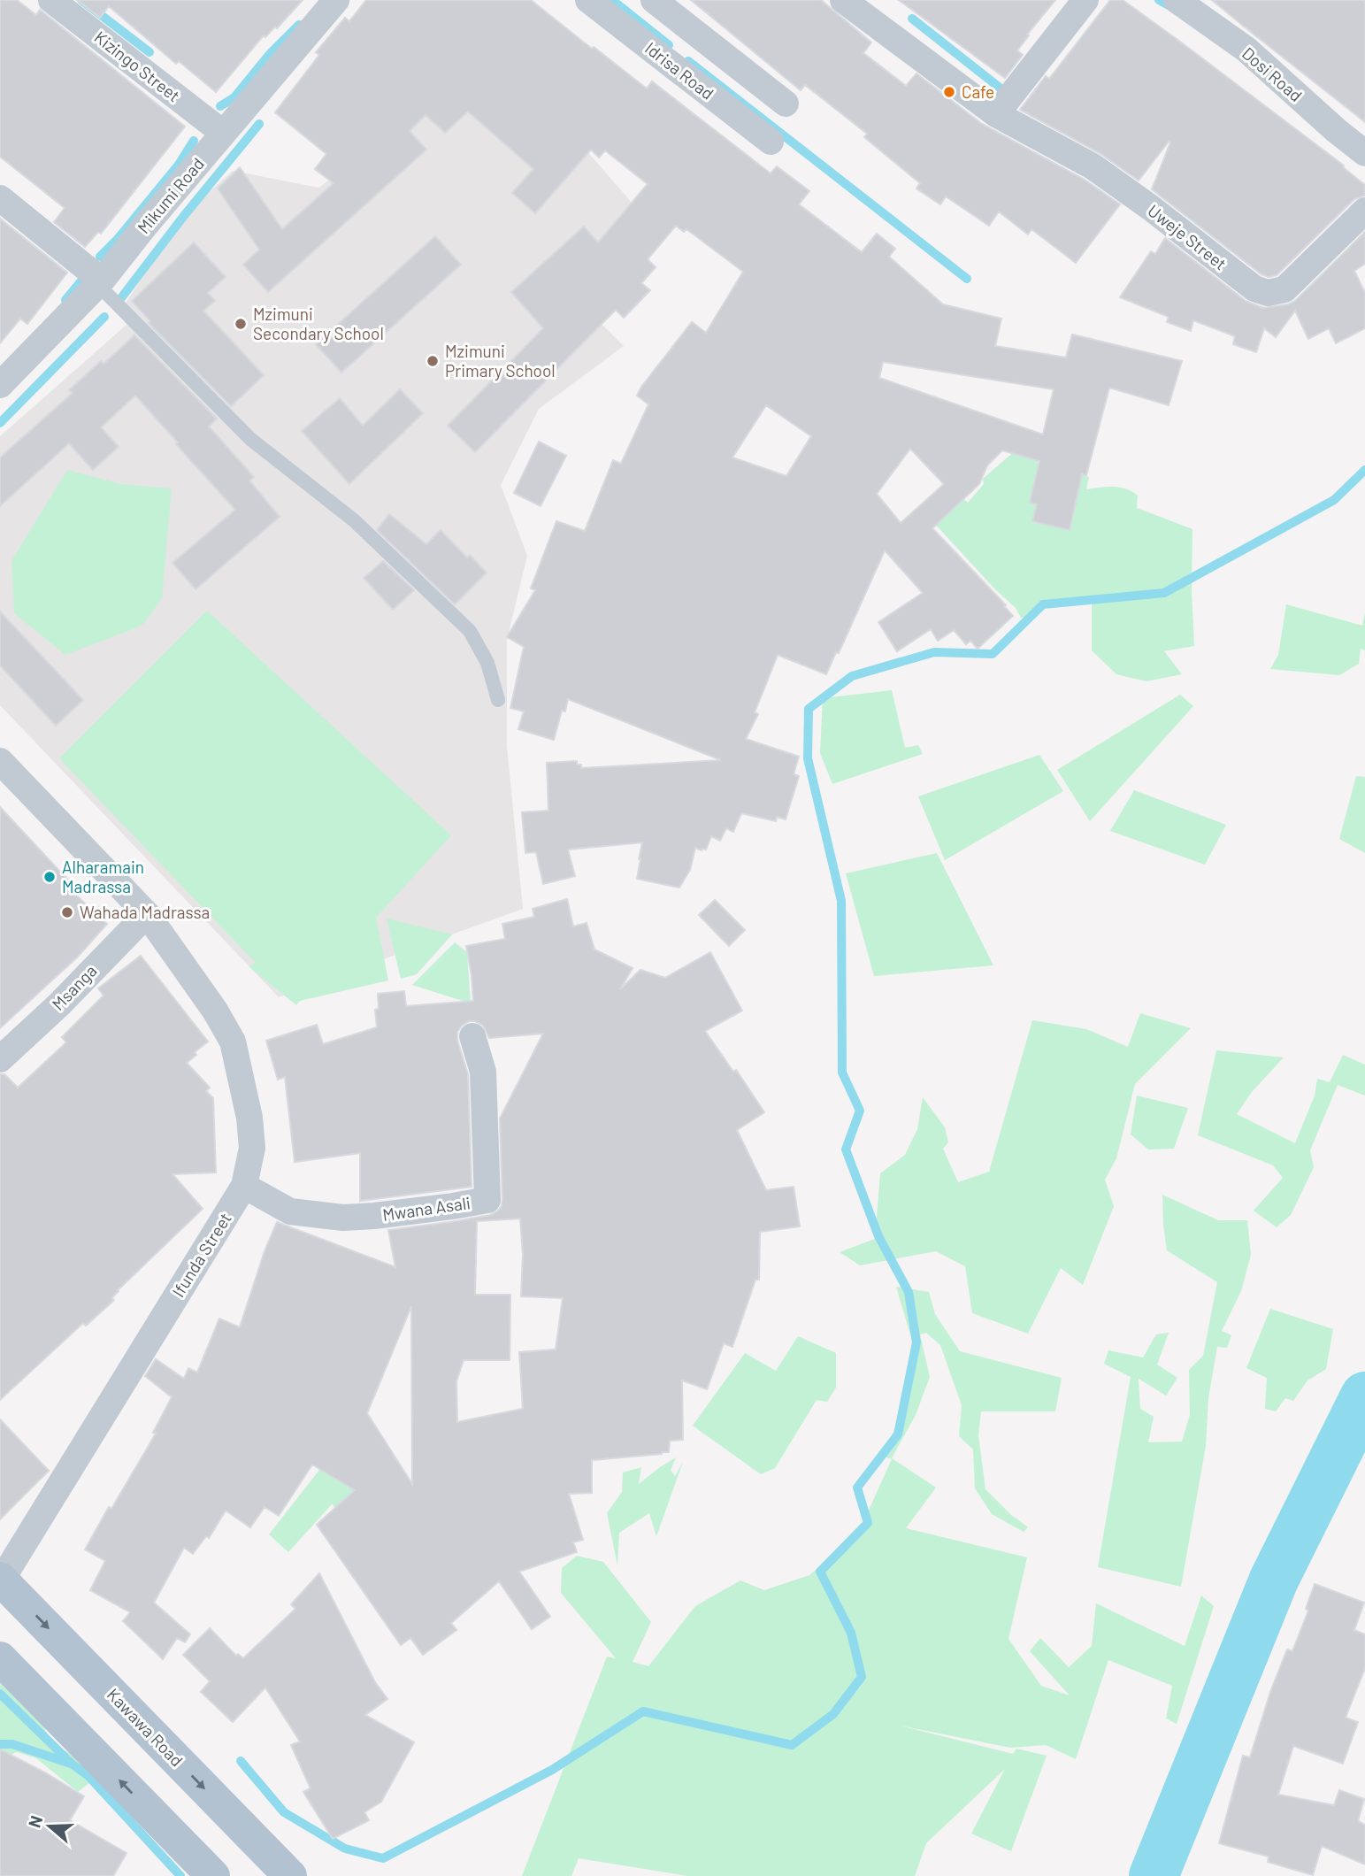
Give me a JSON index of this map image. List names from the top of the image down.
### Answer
{
  "streets": {
    "main road": ["Kawawa Road"],
    "street": [
      "Kizingo Street",
      "Idrisa Road",
      "Dosi Road",
      "Mikumi Road",
      "Uweje Street",
      "Msanga",
      "Mwana Asali",
      "Ifunda Street"
    ]
  },
  "crossings": [
    ["Kizingo Street", "Mikumi Road"],
    ["Msanga", "Ifunda Street"],
    ["Mwana Asali", "Ifunda Street"],
    ["Ifunda Street", "Kawawa Road"]
  ],
  "places": [
    "Cafe",
    "Mzimuni Secondary School",
    "Mzimuni Primary School",
    "Alharamain Madrassa",
    "Wahada Madrassa"
  ],
  "north": "left"
}
